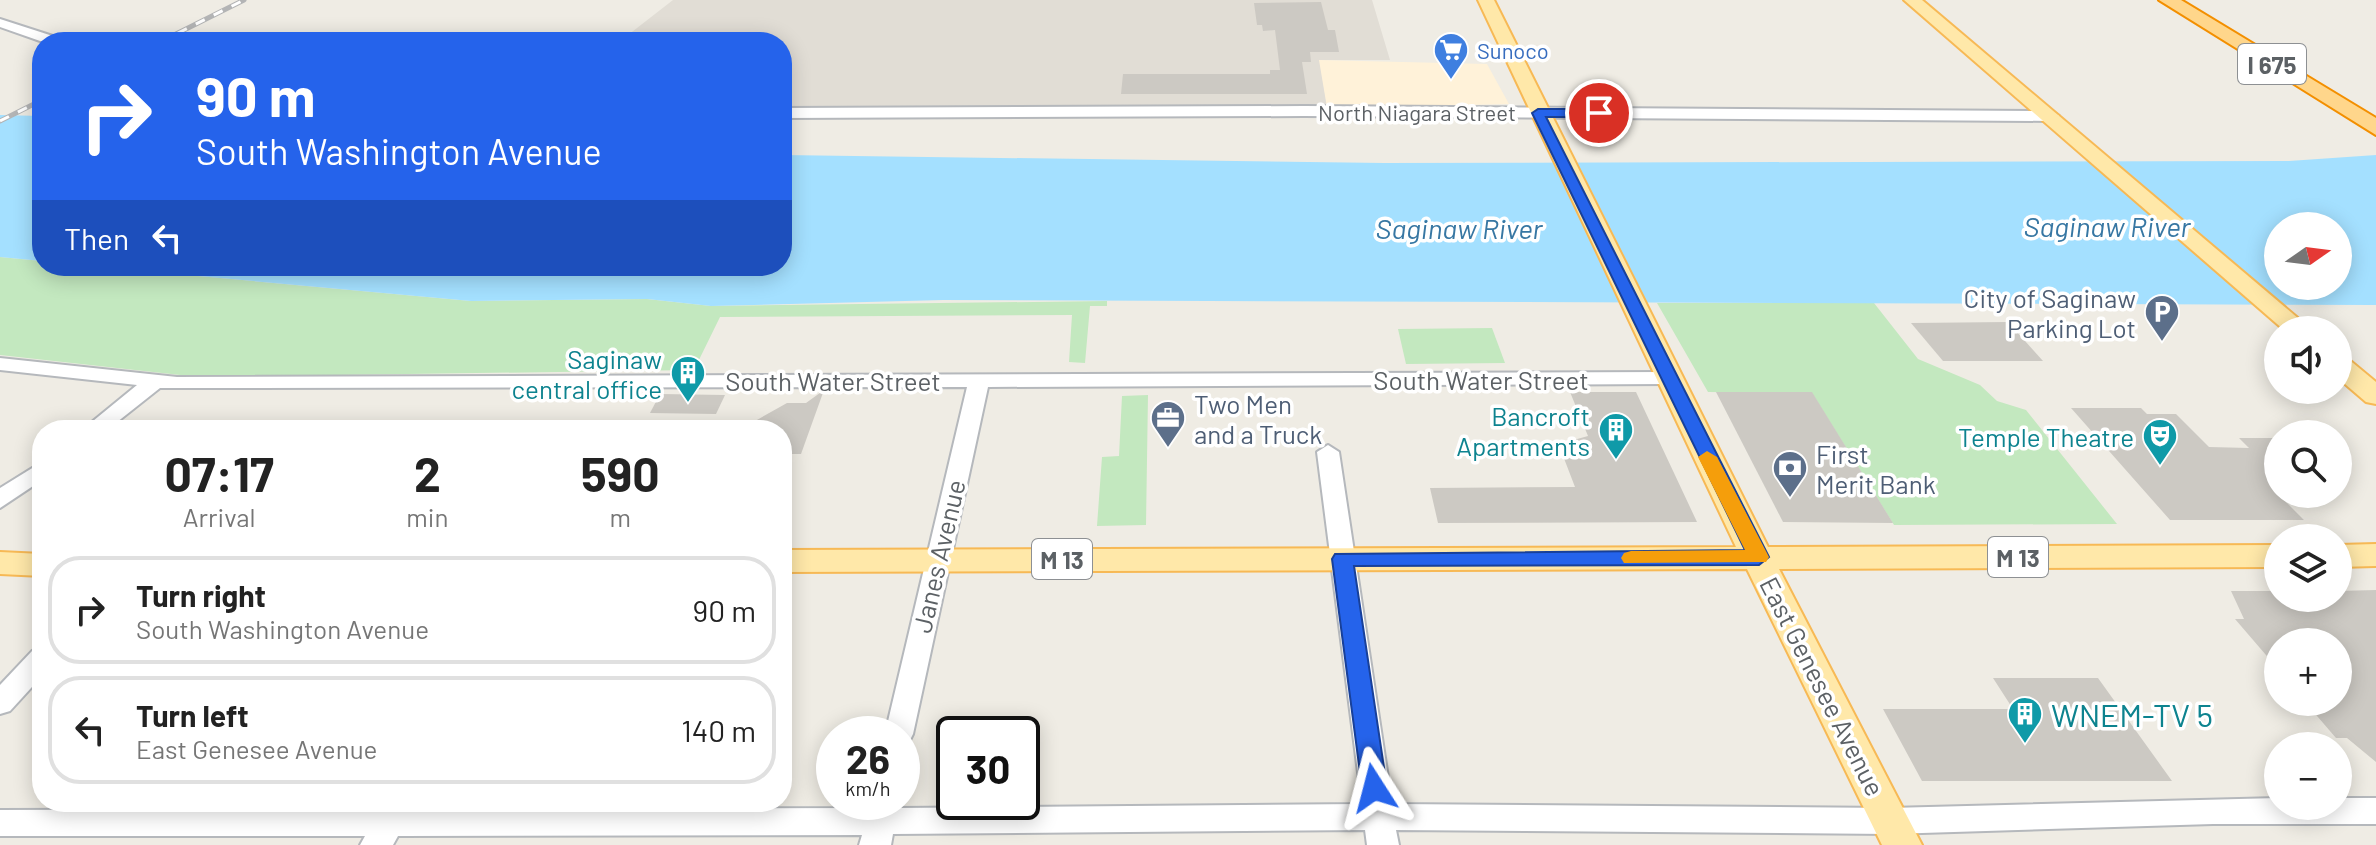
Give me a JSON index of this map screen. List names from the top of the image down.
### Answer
{
  "streets": {
    "highway": ["I 675"],
    "main road": ["M 13", "East Genesee Avenue"],
    "street": ["North Niagara Street", "South Water Street", "Janes Avenue"]
  },
  "crossings": [
    ["North Niagara Street", "East Genesee Avenue"],
    ["South Water Street", "Janes Avenue"],
    ["South Water Street", "East Genesee Avenue"],
    ["Janes Avenue", "M 13"],
    ["M 13", "East Genesee Avenue"]
  ],
  "water": ["Saginaw River"],
  "places": {
    "supermarket": ["Sunoco"],
    "parking": ["City of Saginaw Parking Lot"],
    "building": ["Saginaw central office", "Bancroft Apartments", "WNEM-TV 5"],
    "office": ["Two Men and a Truck"],
    "theatre": ["Temple Theatre"],
    "bank": ["First Merit Bank"]
  },
  "north": "right",
  "page": {
    "turn": ["90 m", "South Washington Avenue"],
    "then": "Then",
    "map_buttons": ["+", "−"],
    "eta": [
      "07:17",
      "Arrival",
      "2",
      "min",
      "590",
      "m"
    ],
    "list": [
      {
        "name": "Turn right",
        "note": "South Washington Avenue",
        "value": "90 m"
      },
      {
        "name": "Turn left",
        "note": "East Genesee Avenue",
        "value": "140 m"
      }
    ],
    "speed": "26 km/h",
    "limit": "30"
  }
}
